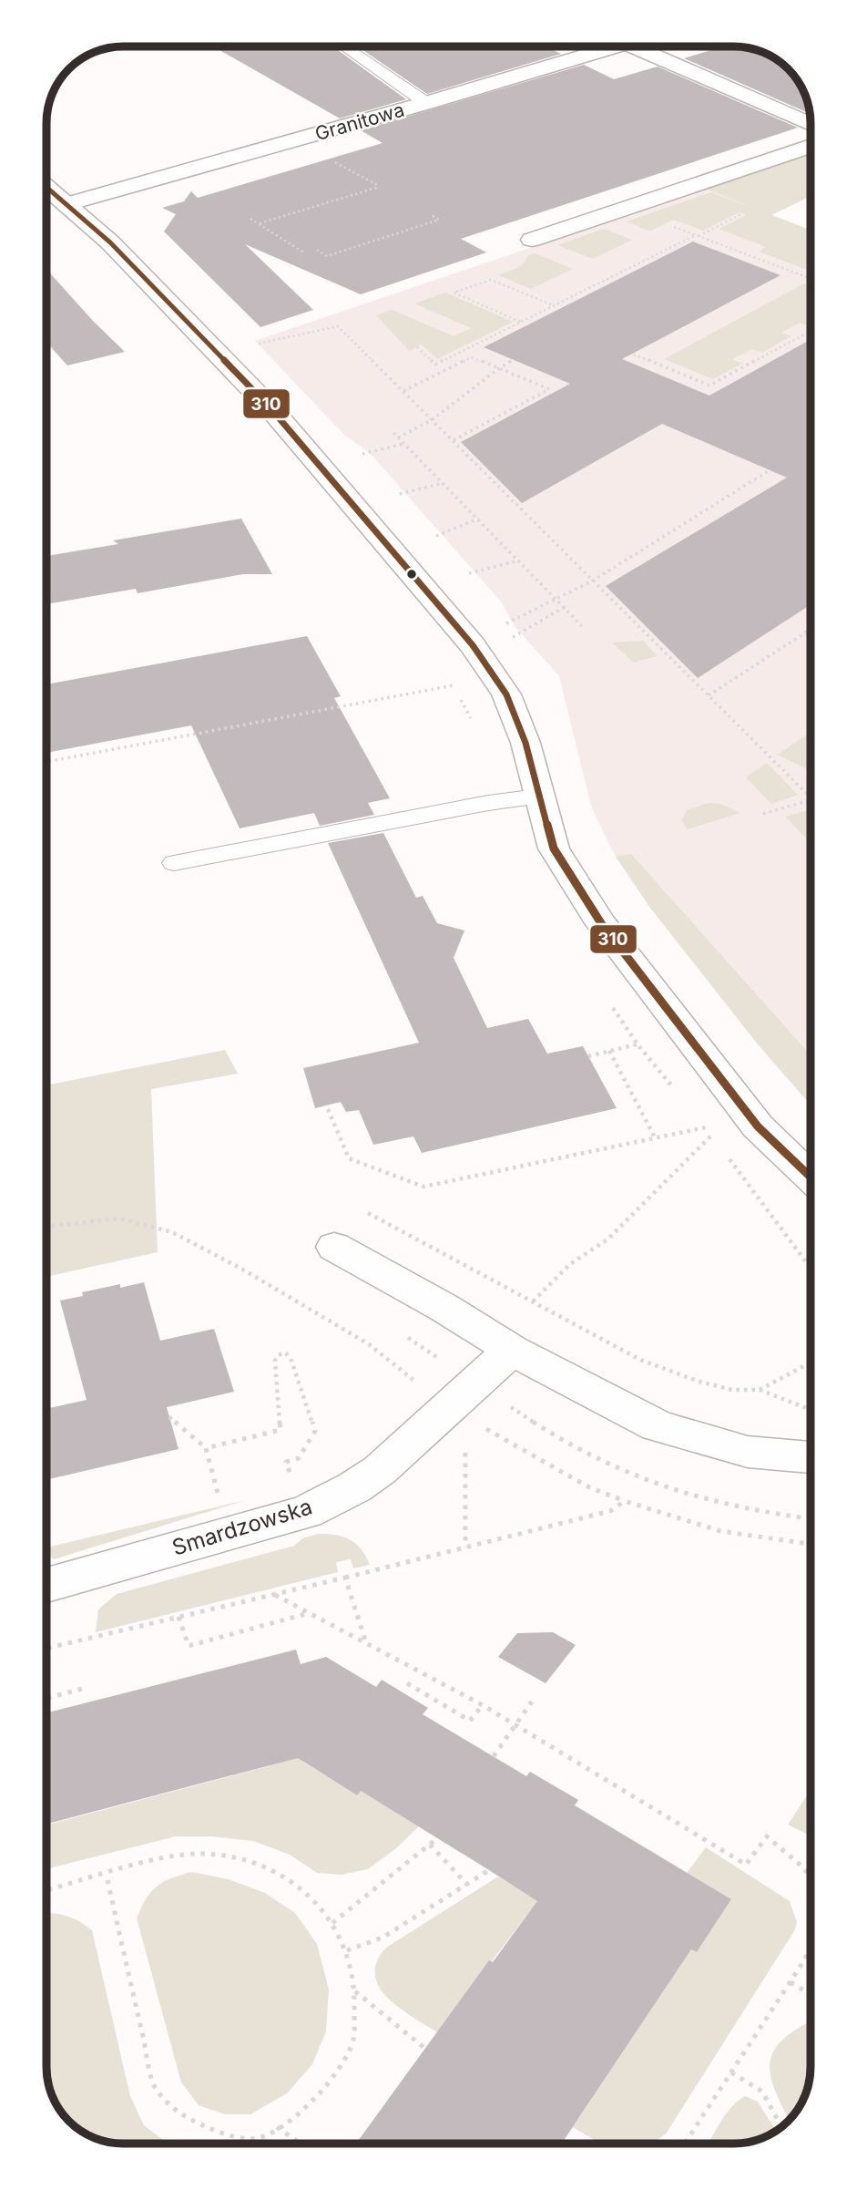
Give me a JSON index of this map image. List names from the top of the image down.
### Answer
{
  "streets": {
    "street": ["Granitowa", "Smardzowska"]
  },
  "lines": ["transit line 310"]
}
